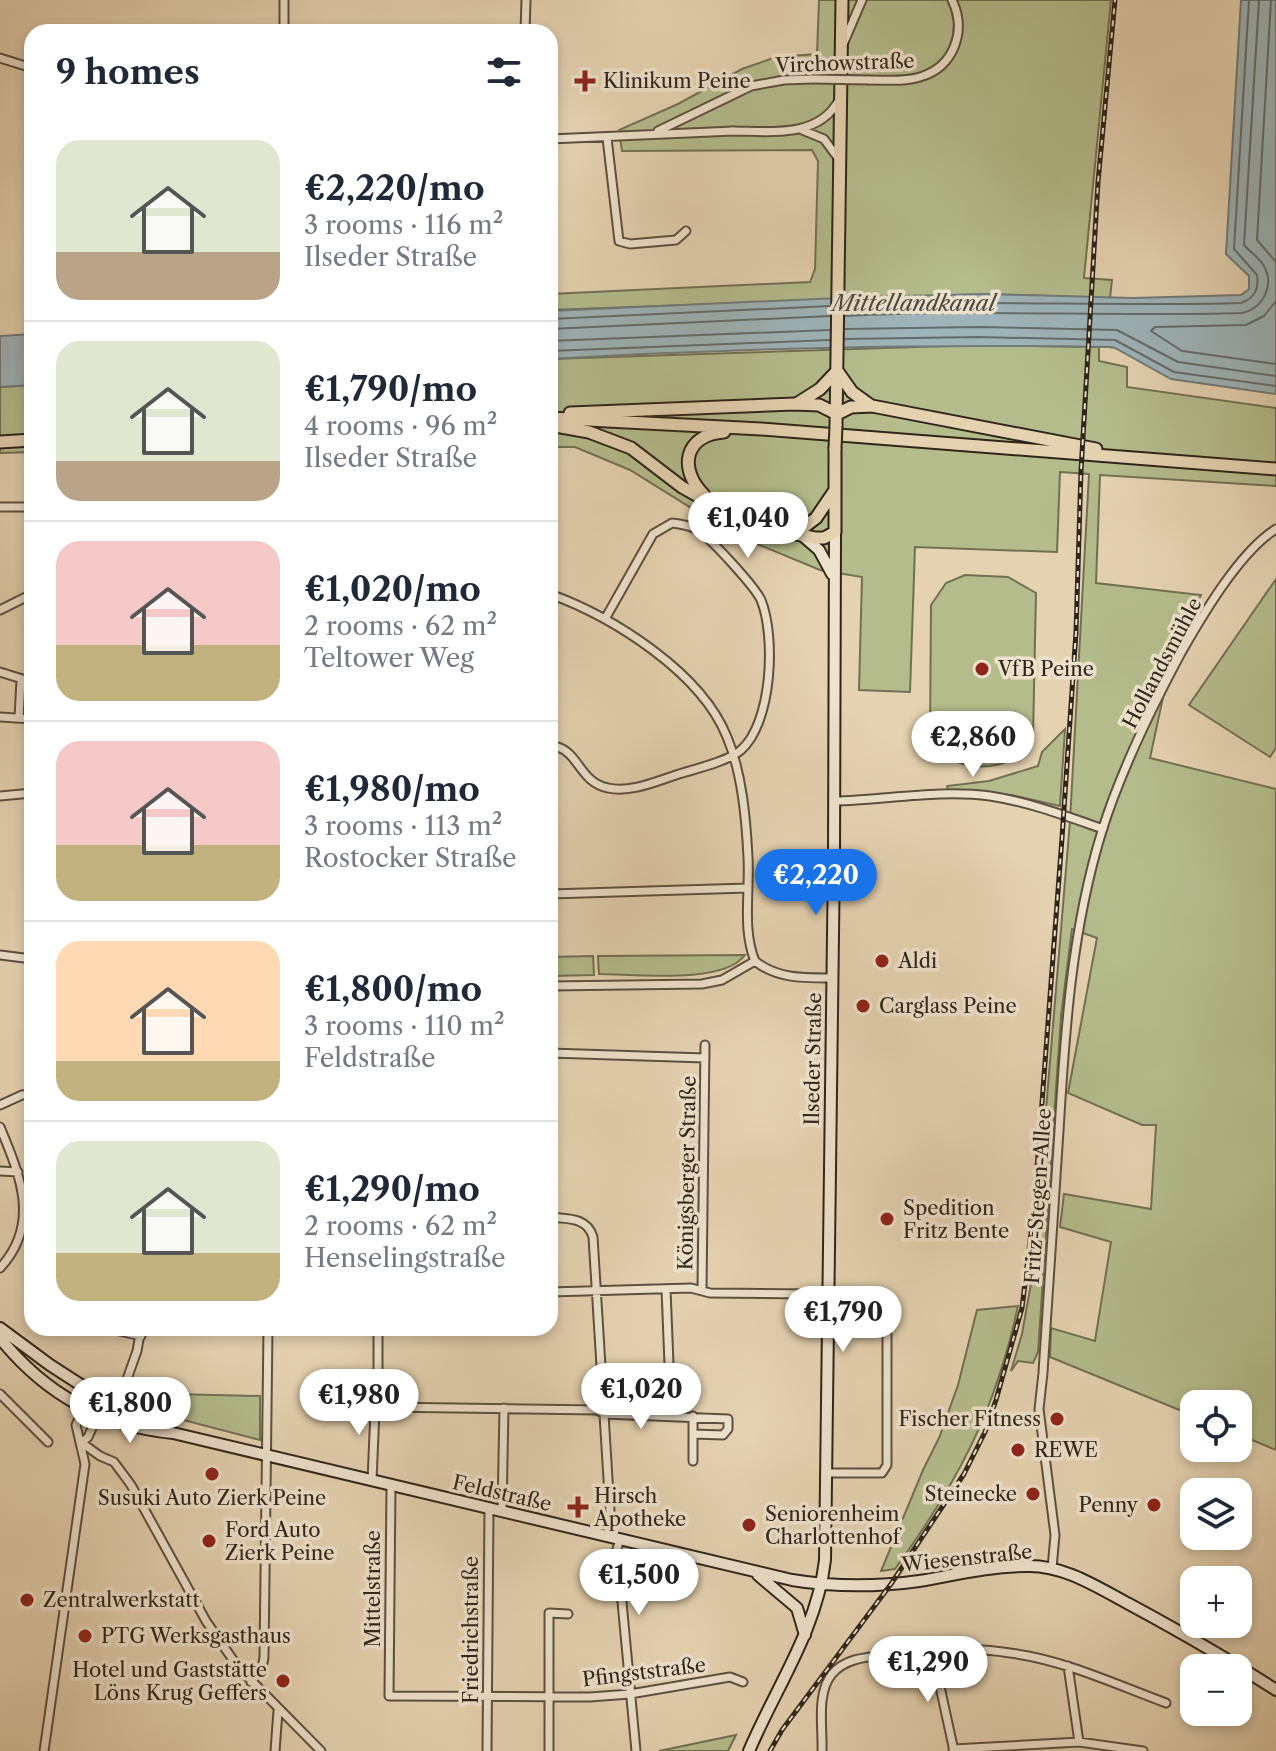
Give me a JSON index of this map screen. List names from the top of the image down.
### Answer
{
  "streets": {
    "street": [
      "Virchowstraße",
      "Hollandsmühle",
      "Ilseder Straße",
      "Königsberger Straße",
      "Fritz-Stegen-Allee",
      "Feldstraße",
      "Wiesenstraße",
      "Mittelstraße",
      "Friedrichstraße",
      "Pfingststraße"
    ]
  },
  "crossings": [
    ["Hollandsmühle", "Fritz-Stegen-Allee"],
    ["Ilseder Straße", "Feldstraße"],
    ["Ilseder Straße", "Wiesenstraße"],
    ["Fritz-Stegen-Allee", "Wiesenstraße"],
    ["Feldstraße", "Wiesenstraße"],
    ["Feldstraße", "Mittelstraße"],
    ["Feldstraße", "Friedrichstraße"],
    ["Mittelstraße", "Pfingststraße"],
    ["Friedrichstraße", "Pfingststraße"]
  ],
  "water": ["Mittellandkanal"],
  "places": {
    "health": ["Klinikum Peine", "Hirsch Apotheke"],
    "other": [
      "VfB Peine",
      "Aldi",
      "Carglass Peine",
      "Spedition Fritz Bente",
      "Fischer Fitness",
      "REWE",
      "Susuki Auto Zierk Peine",
      "Steinecke",
      "Penny",
      "Seniorenheim Charlottenhof",
      "Ford Auto Zierk Peine",
      "Zentralwerkstatt",
      "PTG Werksgasthaus",
      "Hotel und Gaststätte Löns Krug Geffers"
    ]
  },
  "page": {
    "heading": "9 homes",
    "list": [
      {
        "name": "€2,220/mo",
        "note": "3 rooms · 116 m² · Ilseder Straße"
      },
      {
        "name": "€1,790/mo",
        "note": "4 rooms · 96 m² · Ilseder Straße"
      },
      {
        "name": "€1,020/mo",
        "note": "2 rooms · 62 m² · Teltower Weg"
      },
      {
        "name": "€1,980/mo",
        "note": "3 rooms · 113 m² · Rostocker Straße"
      },
      {
        "name": "€1,800/mo",
        "note": "3 rooms · 110 m² · Feldstraße"
      },
      {
        "name": "€1,290/mo",
        "note": "2 rooms · 62 m² · Henselingstraße"
      }
    ],
    "price": [
      "€1,040",
      "€2,860",
      "€2,220",
      "€1,790",
      "€1,020",
      "€1,980",
      "€1,800",
      "€1,500",
      "€1,290"
    ],
    "map_buttons": ["+", "−"]
  }
}
